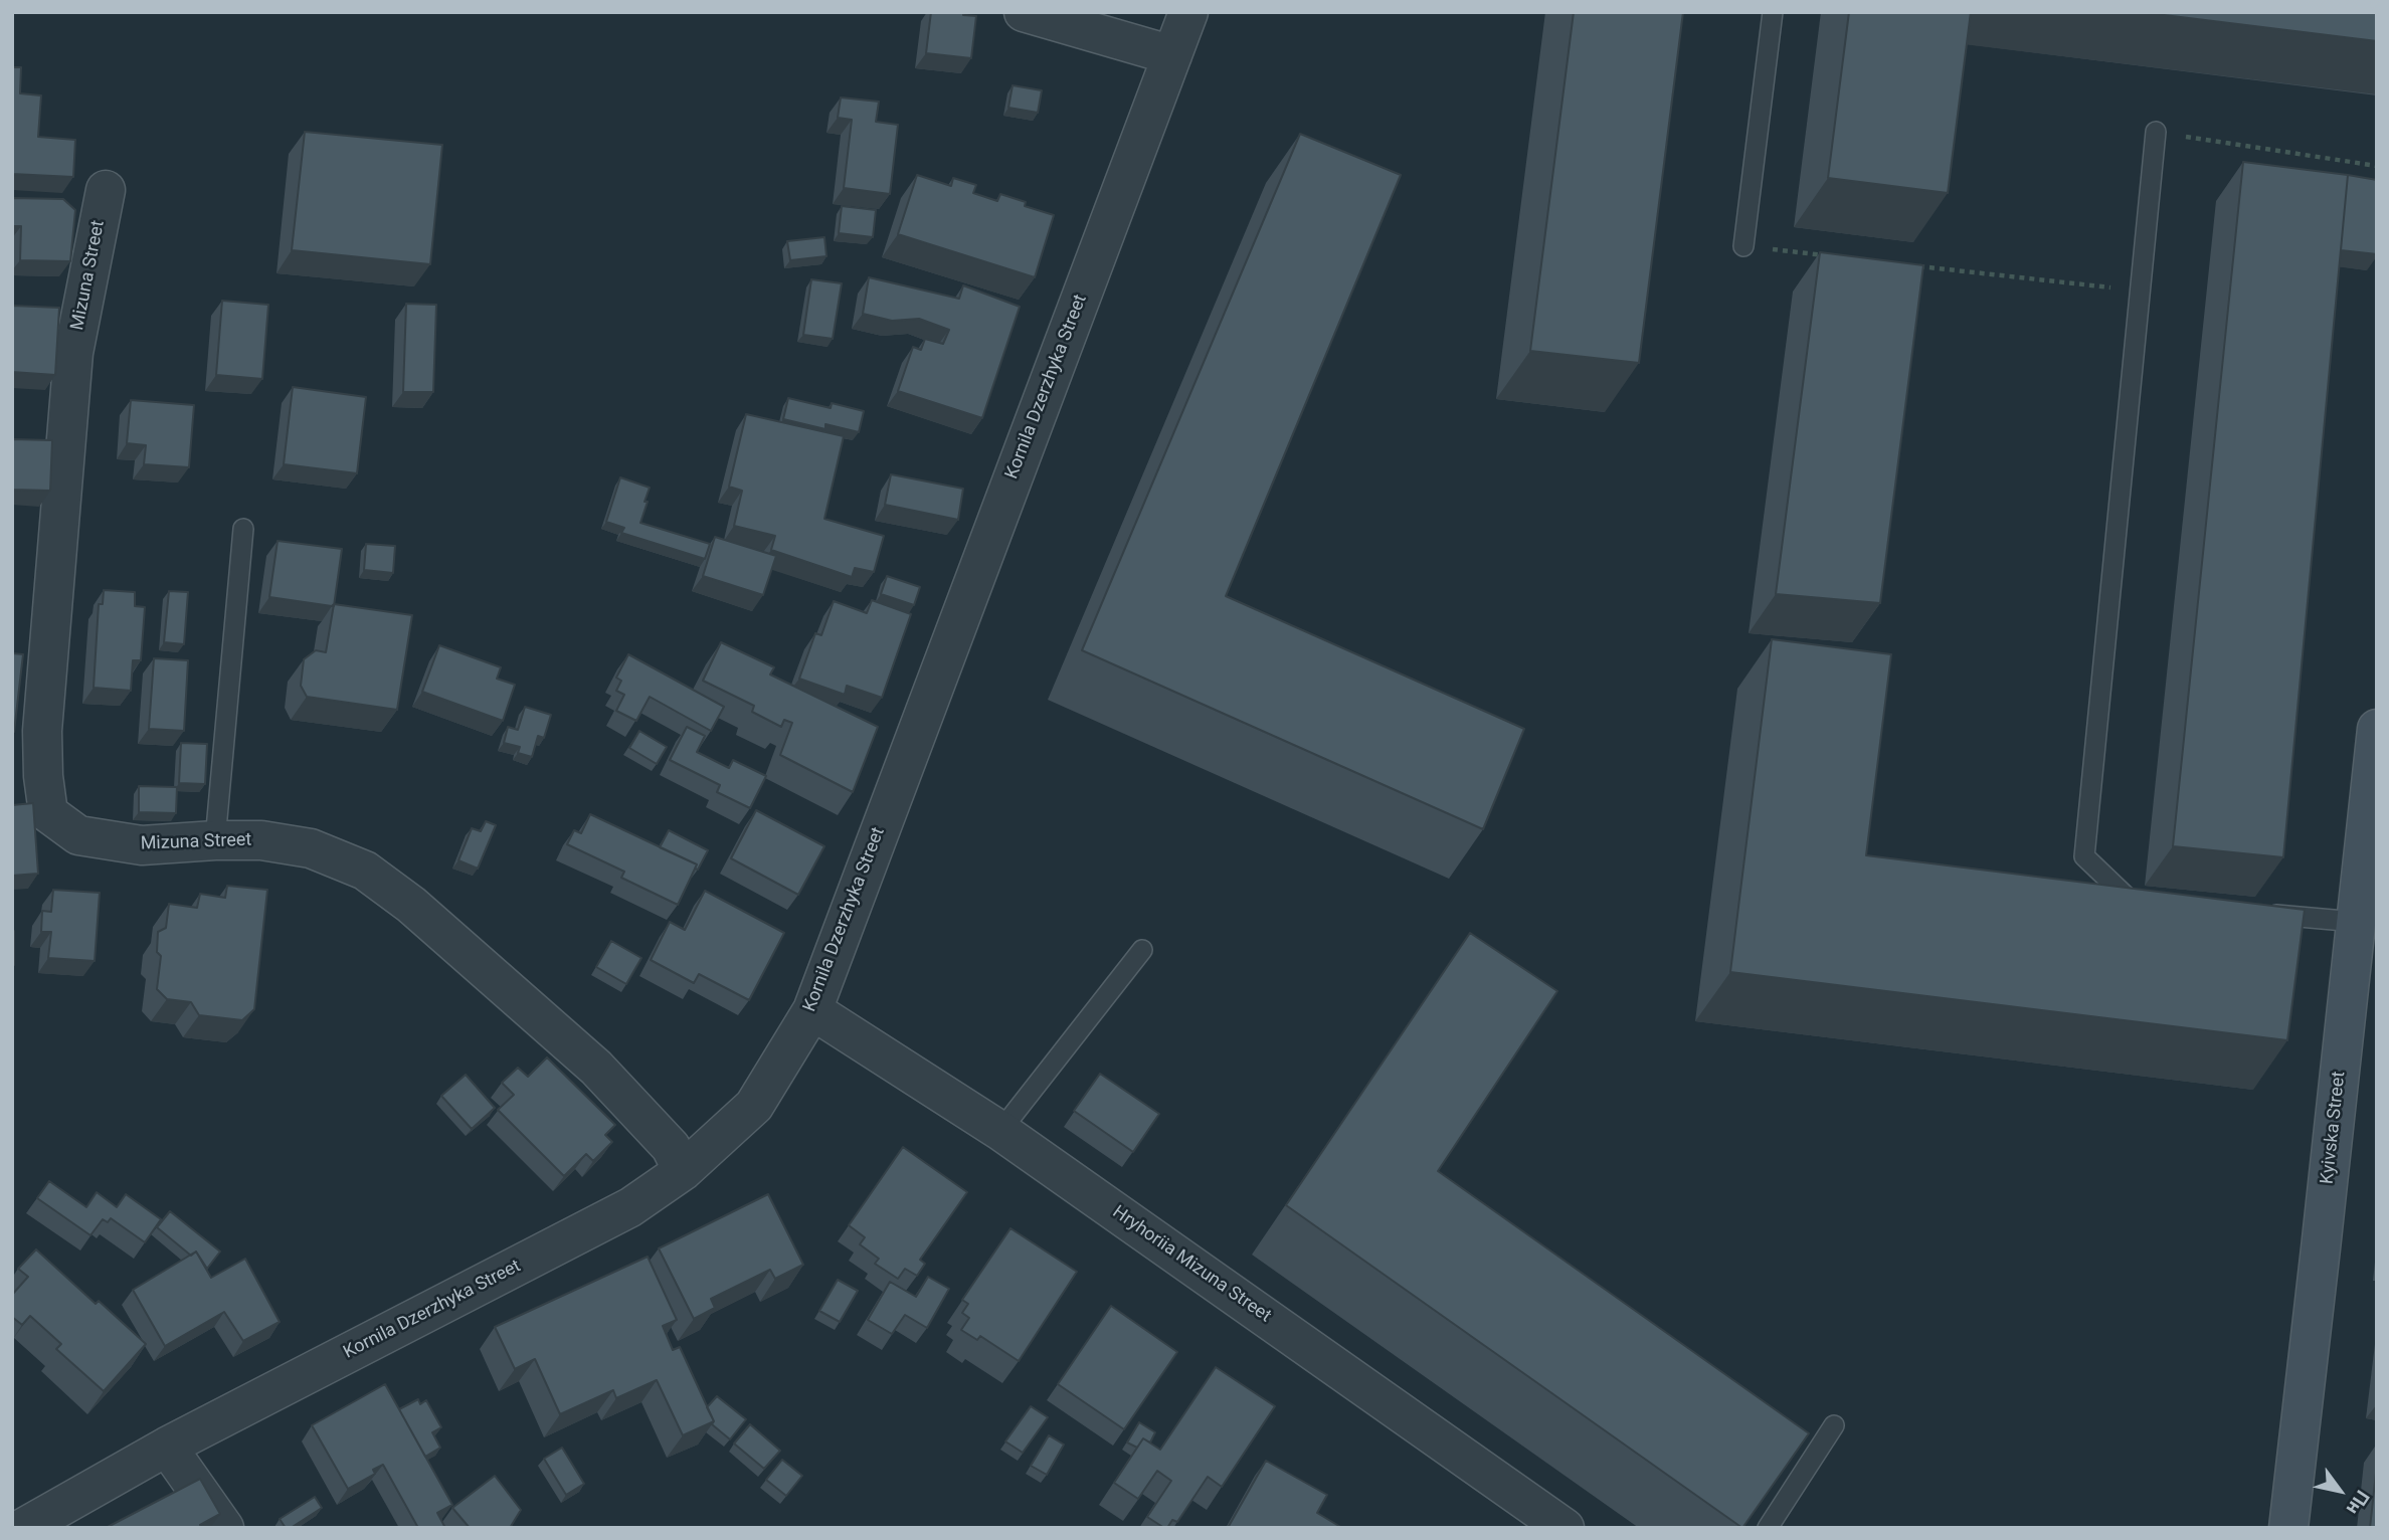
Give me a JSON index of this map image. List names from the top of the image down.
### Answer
{
  "streets": {
    "street": [
      "Mizuna Street",
      "Kornila Dzerzhyka Street",
      "Kyivska Street",
      "Hryhoriia Mizuna Street"
    ]
  },
  "crossings": [
    ["Mizuna Street", "Kornila Dzerzhyka Street"],
    ["Kornila Dzerzhyka Street", "Hryhoriia Mizuna Street"]
  ],
  "north": "bottom right"
}
